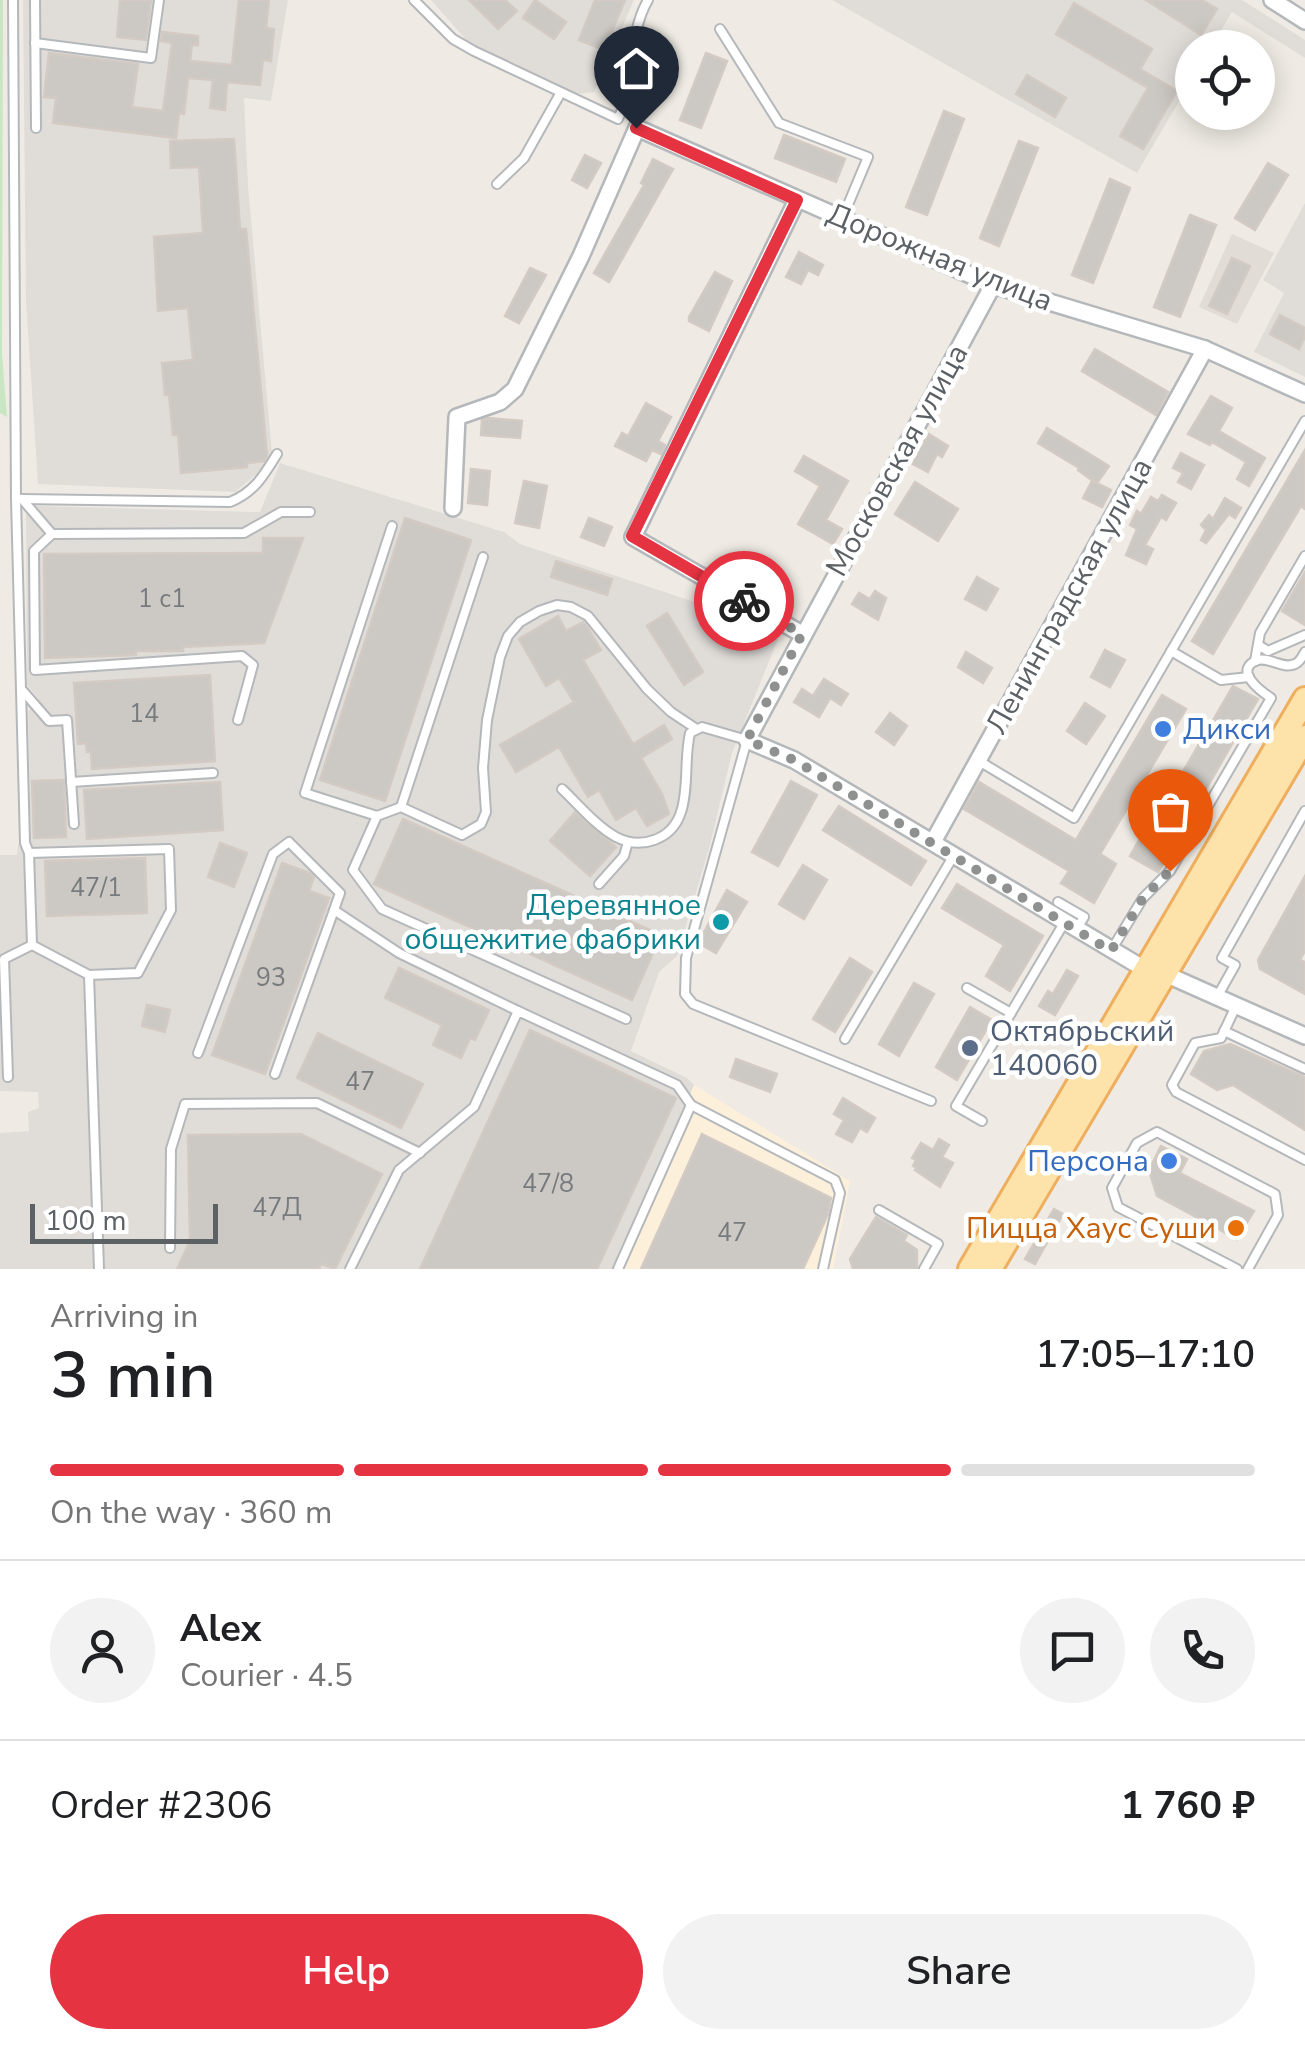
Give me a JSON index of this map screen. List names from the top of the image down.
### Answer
{
  "streets": {
    "street": ["Дорожная улица", "Московская улица", "Ленинградская улица"]
  },
  "crossings": [
    ["Дорожная улица", "Московская улица"],
    ["Дорожная улица", "Ленинградская улица"]
  ],
  "places": [
    "Дикси",
    "Деревянное общежитие фабрики",
    "Октябрьский 140060",
    "Персона",
    "Пицца Хаус Суши"
  ],
  "house_numbers": [
    "1 с1",
    "14",
    "47/1",
    "93",
    "47",
    "47/8",
    "47Д",
    "47"
  ],
  "scale_bar": "100 m",
  "page": {
    "scale": "100 m",
    "heading": ["3 min", "Arriving in", "17:05–17:10"],
    "panel": [
      "Alex",
      "Courier · 4.5",
      "Order #2306",
      "1 760 ₽"
    ],
    "bar": "On the way · 360 m",
    "buttons": ["Help", "Share"]
  }
}
